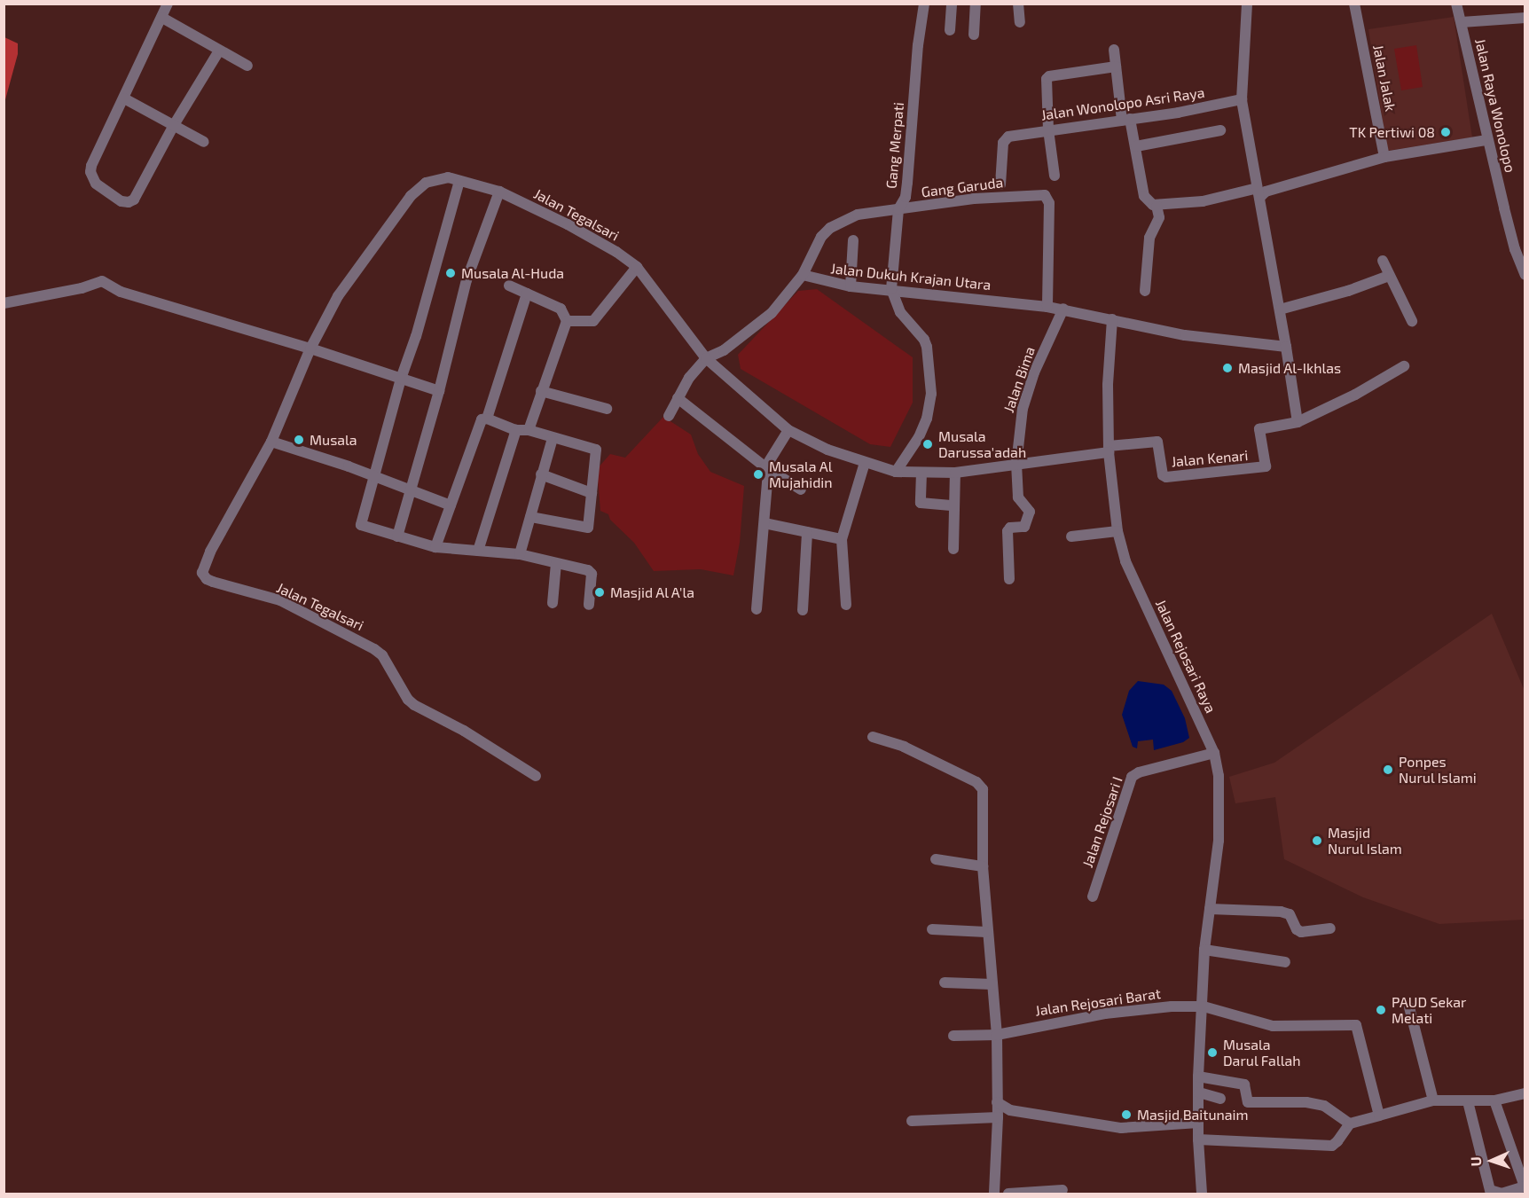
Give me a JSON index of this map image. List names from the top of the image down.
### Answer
{
  "streets": {
    "street": [
      "Jalan Jalak",
      "Jalan Wonolopo Asri Raya",
      "Jalan Raya Wonolopo",
      "Gang Merpati",
      "Gang Garuda",
      "Jalan Tegalsari",
      "Jalan Dukuh Krajan Utara",
      "Jalan Bima",
      "Jalan Kenari",
      "Jalan Rejosari Raya",
      "Jalan Rejosari I",
      "Jalan Rejosari Barat"
    ]
  },
  "crossings": [
    ["Gang Merpati", "Gang Garuda"],
    ["Gang Merpati", "Jalan Dukuh Krajan Utara"],
    ["Gang Garuda", "Jalan Dukuh Krajan Utara"],
    ["Jalan Dukuh Krajan Utara", "Jalan Bima"],
    ["Jalan Dukuh Krajan Utara", "Jalan Rejosari Raya"],
    ["Jalan Kenari", "Jalan Rejosari Raya"],
    ["Jalan Rejosari Raya", "Jalan Rejosari I"],
    ["Jalan Rejosari Raya", "Jalan Rejosari Barat"]
  ],
  "places": [
    "TK Pertiwi 08",
    "Musala Al-Huda",
    "Masjid Al-Ikhlas",
    "Musala",
    "Musala Darussa'adah",
    "Musala Al Mujahidin",
    "Masjid Al A'la",
    "Ponpes Nurul Islami",
    "Masjid Nurul Islam",
    "PAUD Sekar Melati",
    "Musala Darul Fallah",
    "Masjid Baitunaim"
  ],
  "north": "left"
}
